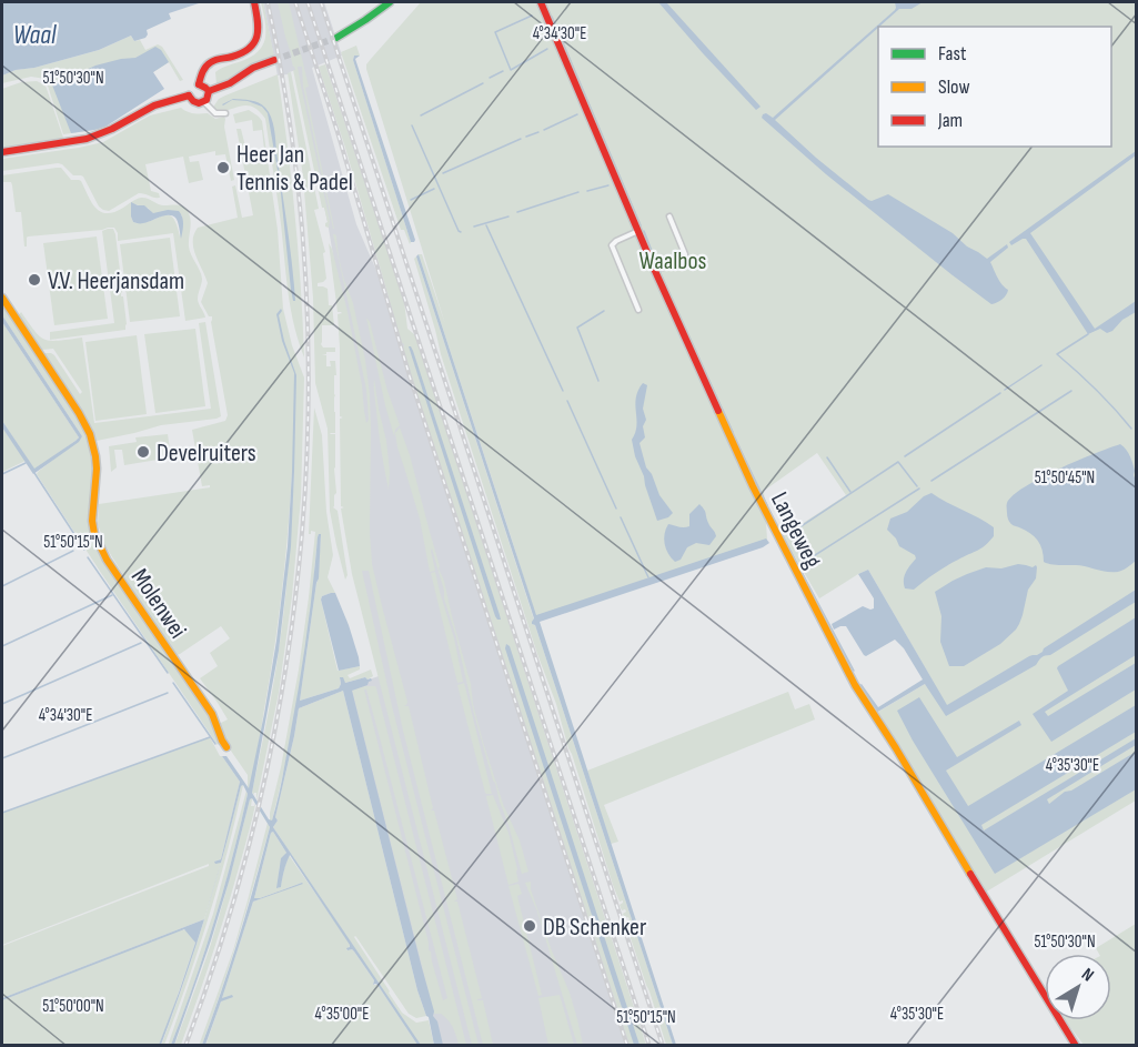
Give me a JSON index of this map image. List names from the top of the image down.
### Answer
{
  "streets": {
    "main road": ["Langeweg", "Molenwei"]
  },
  "water": ["Waal"],
  "parks": ["Waalbos"],
  "places": [
    "Heer Jan Tennis & Padel",
    "V.V. Heerjansdam",
    "Develruiters",
    "DB Schenker"
  ],
  "legend": ["Fast", "Slow", "Jam"],
  "north": "top right",
  "coordinates": [
    "4°34'30\"E",
    "51°50'30\"N",
    "51°50'45\"N",
    "51°50'15\"N",
    "4°35'30\"E",
    "51°50'00\"N",
    "4°35'00\"E"
  ]
}
